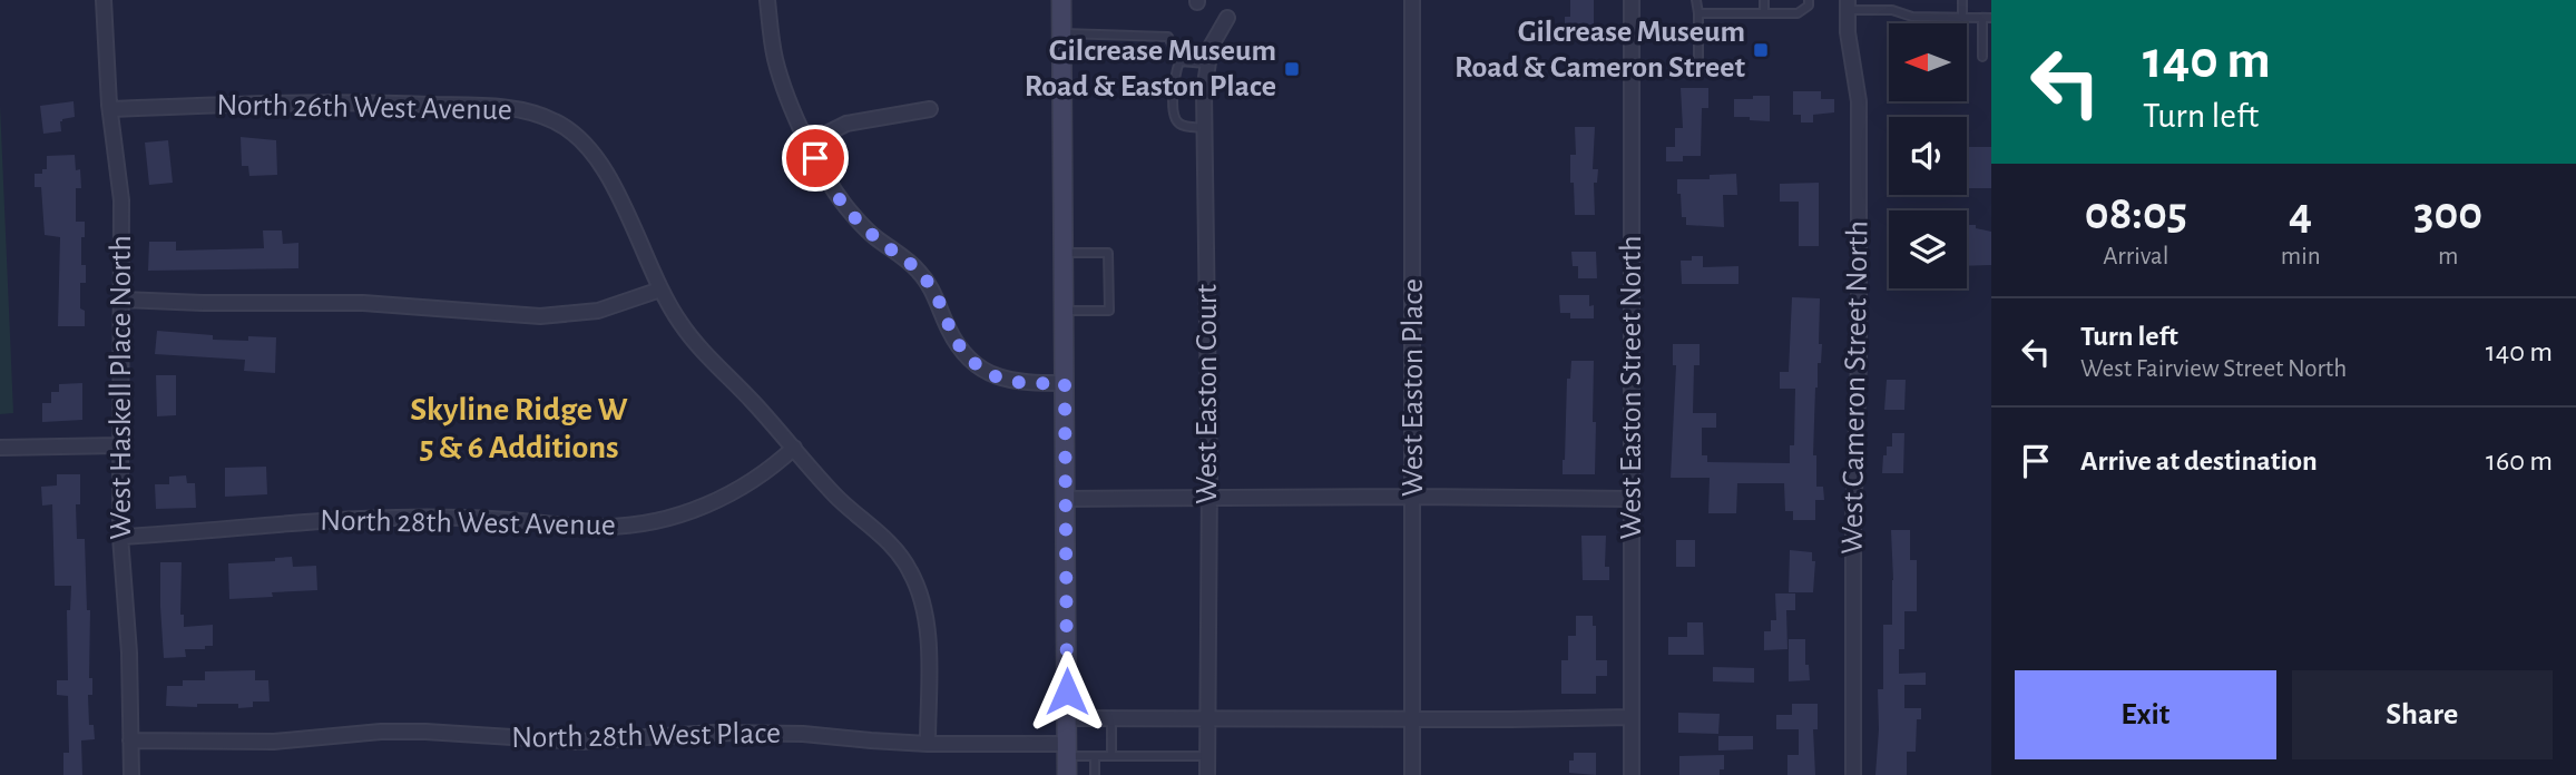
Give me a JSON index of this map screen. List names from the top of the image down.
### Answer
{
  "streets": {
    "street": [
      "North 26th West Avenue",
      "West Haskell Place North",
      "West Easton Place",
      "West Easton Street North",
      "West Cameron Street North",
      "West Easton Court",
      "North 28th West Avenue",
      "North 28th West Place"
    ]
  },
  "crossings": [
    ["North 26th West Avenue", "West Haskell Place North"],
    ["North 26th West Avenue", "North 28th West Avenue"],
    ["North 26th West Avenue", "North 28th West Place"],
    ["West Haskell Place North", "North 28th West Avenue"],
    ["West Haskell Place North", "North 28th West Place"]
  ],
  "districts": ["Skyline Ridge W 5 & 6 Additions"],
  "places": {
    "transit": ["Gilcrease Museum Road & Cameron Street", "Gilcrease Museum Road & Easton Place"]
  },
  "north": "left",
  "page": {
    "turn": ["140 m", "Turn left"],
    "eta": [
      "08:05",
      "Arrival",
      "4",
      "min",
      "300",
      "m"
    ],
    "list": [
      {
        "name": "Turn left",
        "note": "West Fairview Street North",
        "value": "140 m"
      },
      {
        "name": "Arrive at destination",
        "value": "160 m"
      }
    ],
    "buttons": ["Exit", "Share"]
  }
}
